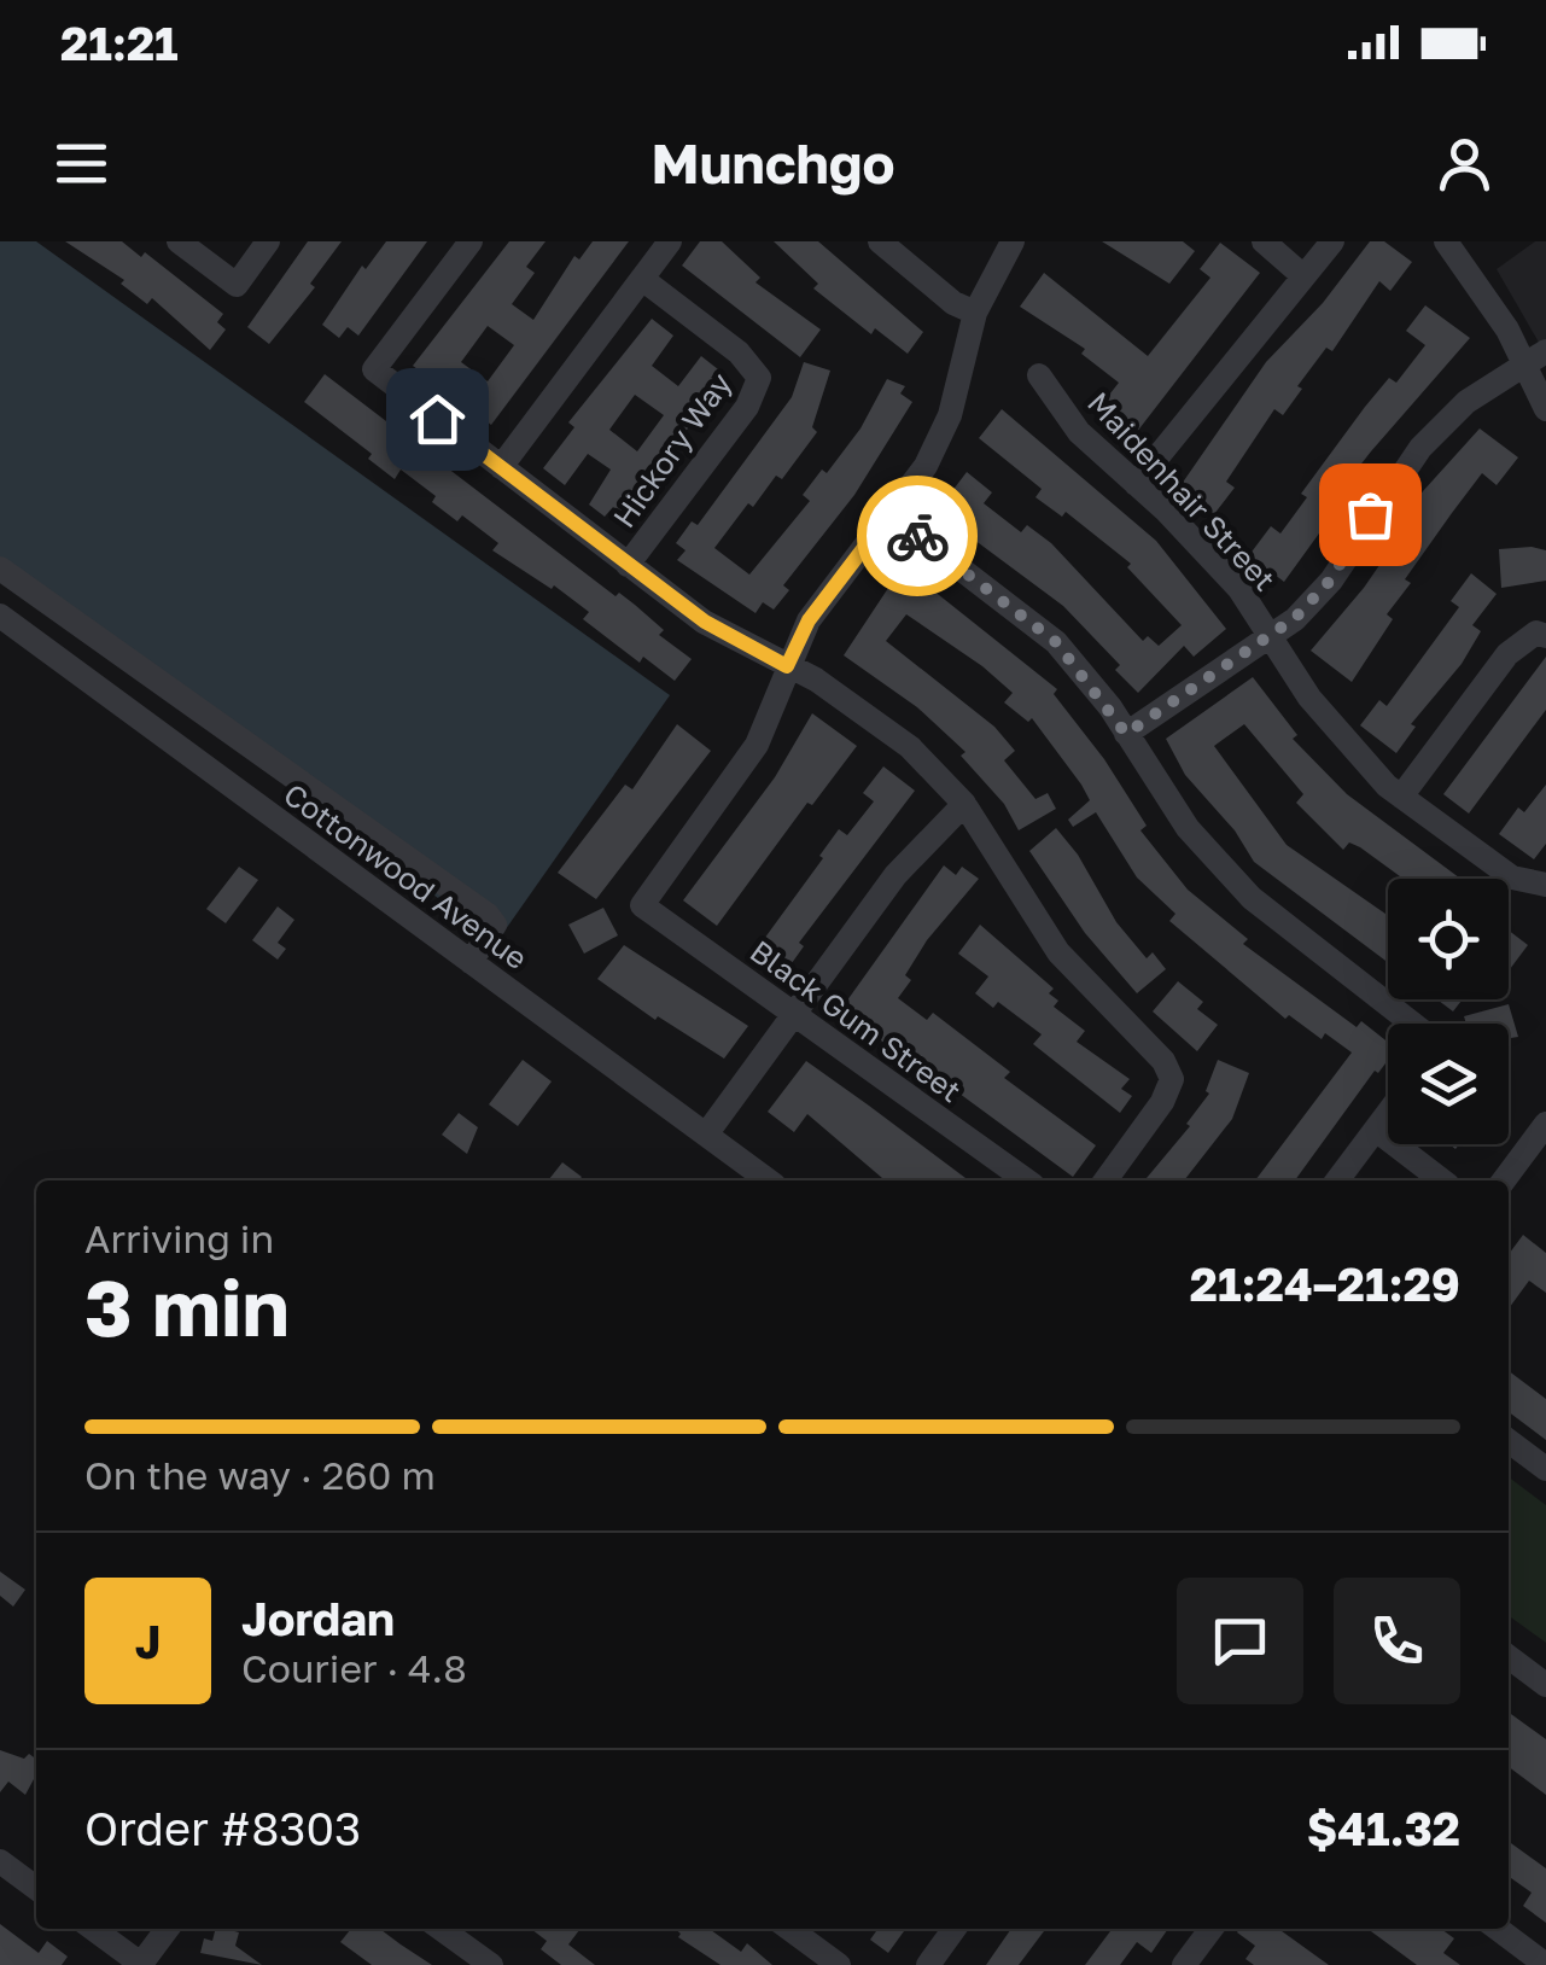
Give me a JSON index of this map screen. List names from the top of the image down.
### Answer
{
  "streets": {
    "street": [
      "Hickory Way",
      "Maidenhair Street",
      "Cottonwood Avenue",
      "Black Gum Street"
    ]
  },
  "page": {
    "status": "21:21",
    "header": "Munchgo",
    "heading": ["3 min", "Arriving in", "21:24–21:29"],
    "panel": [
      "Jordan",
      "Courier · 4.8",
      "Order #8303",
      "$41.32"
    ],
    "bar": "On the way · 260 m",
    "round": "J"
  }
}
